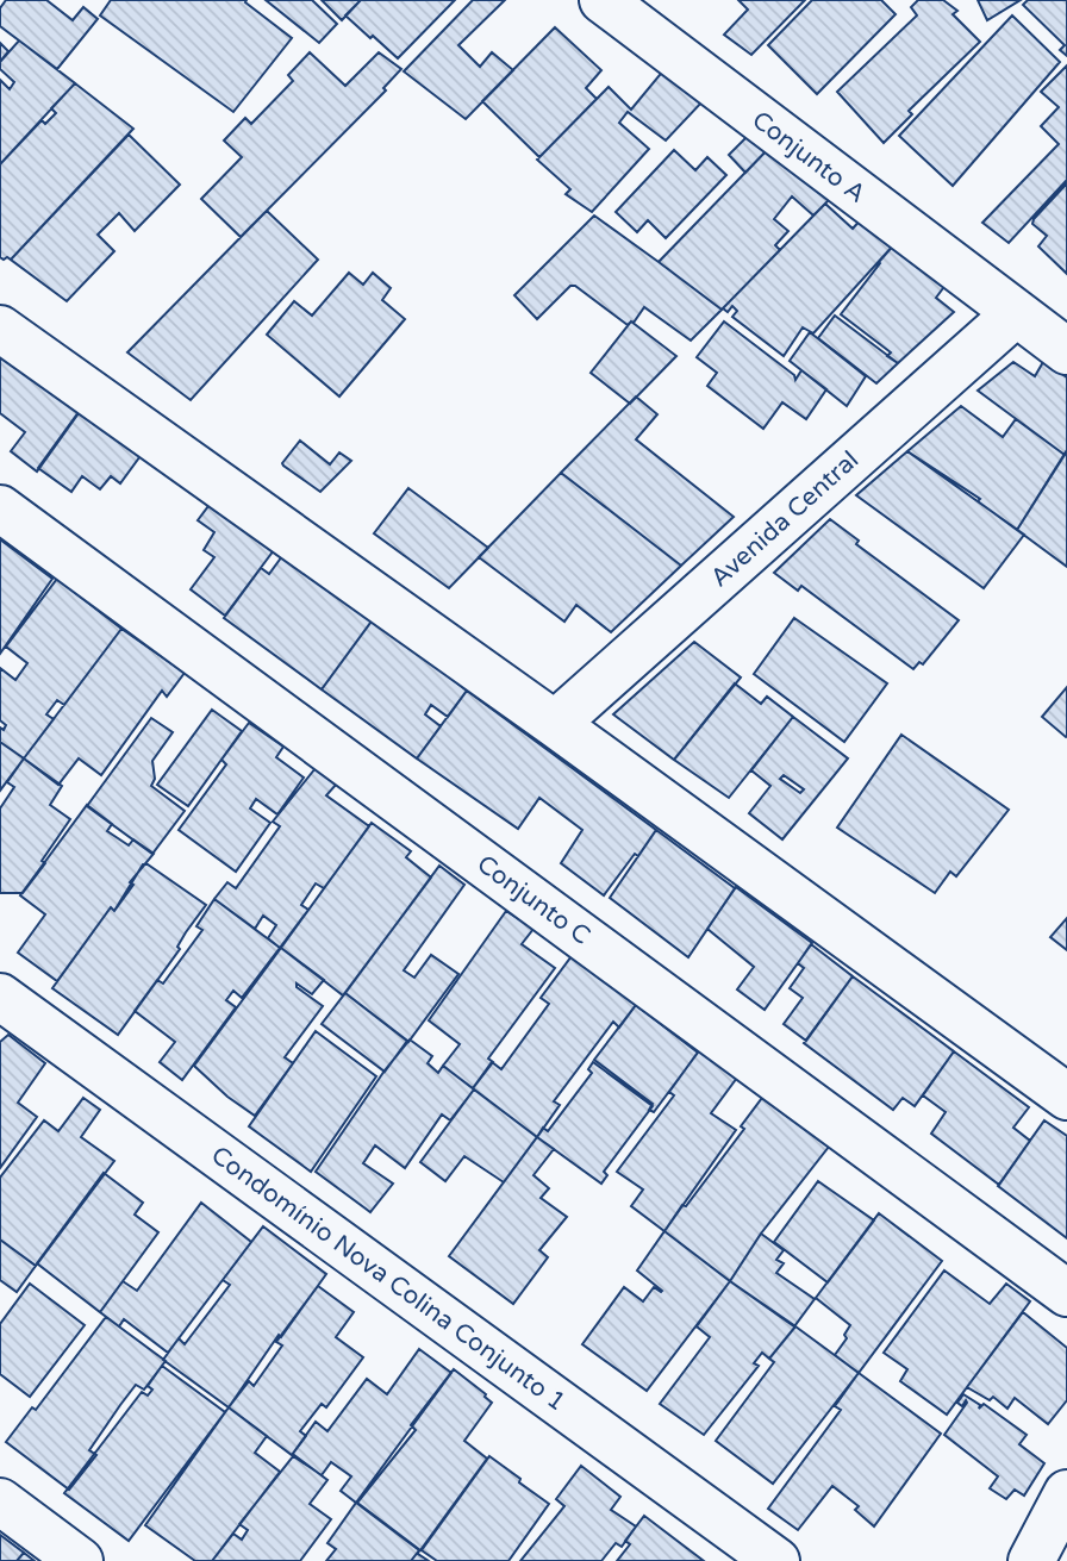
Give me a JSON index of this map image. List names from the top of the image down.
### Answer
{
  "streets": {
    "street": [
      "Conjunto A",
      "Avenida Central",
      "Conjunto C",
      "Condomínio Nova Colina Conjunto 1"
    ]
  },
  "crossings": [
    ["Conjunto A", "Avenida Central"]
  ]
}
